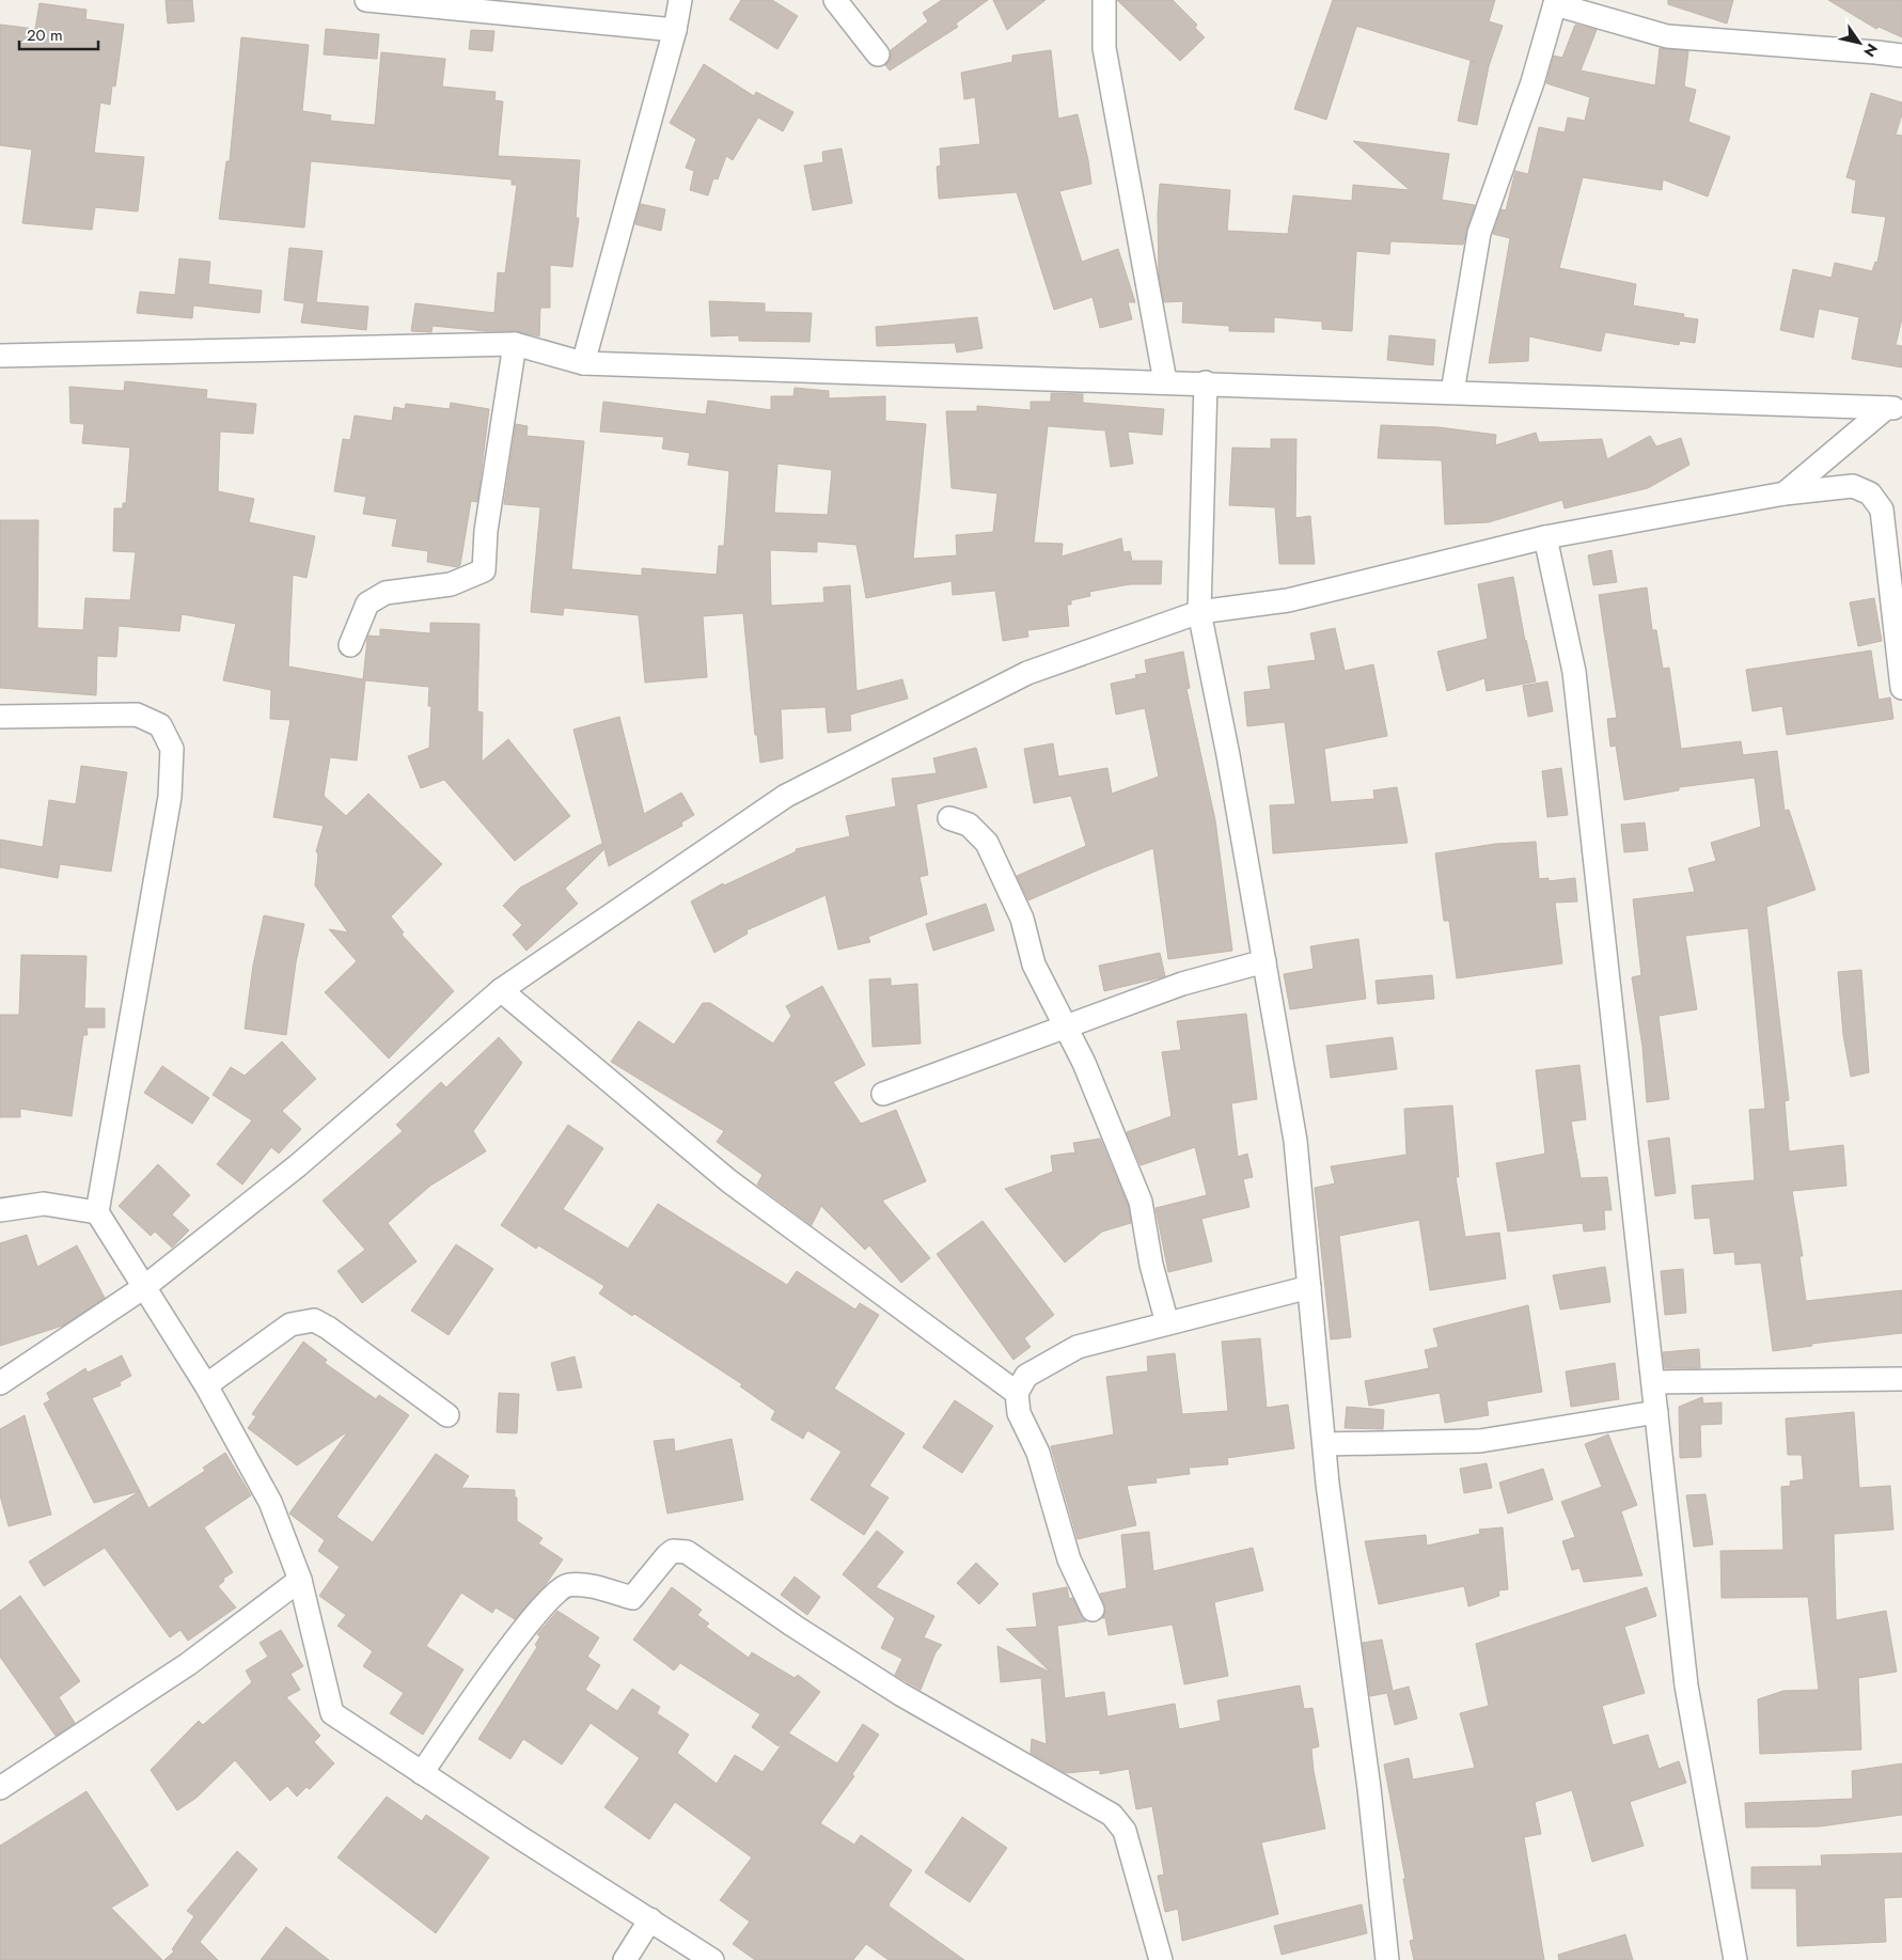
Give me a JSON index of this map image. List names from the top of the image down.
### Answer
{
  "scale_bar": "20 m",
  "north": "bottom right"
}
